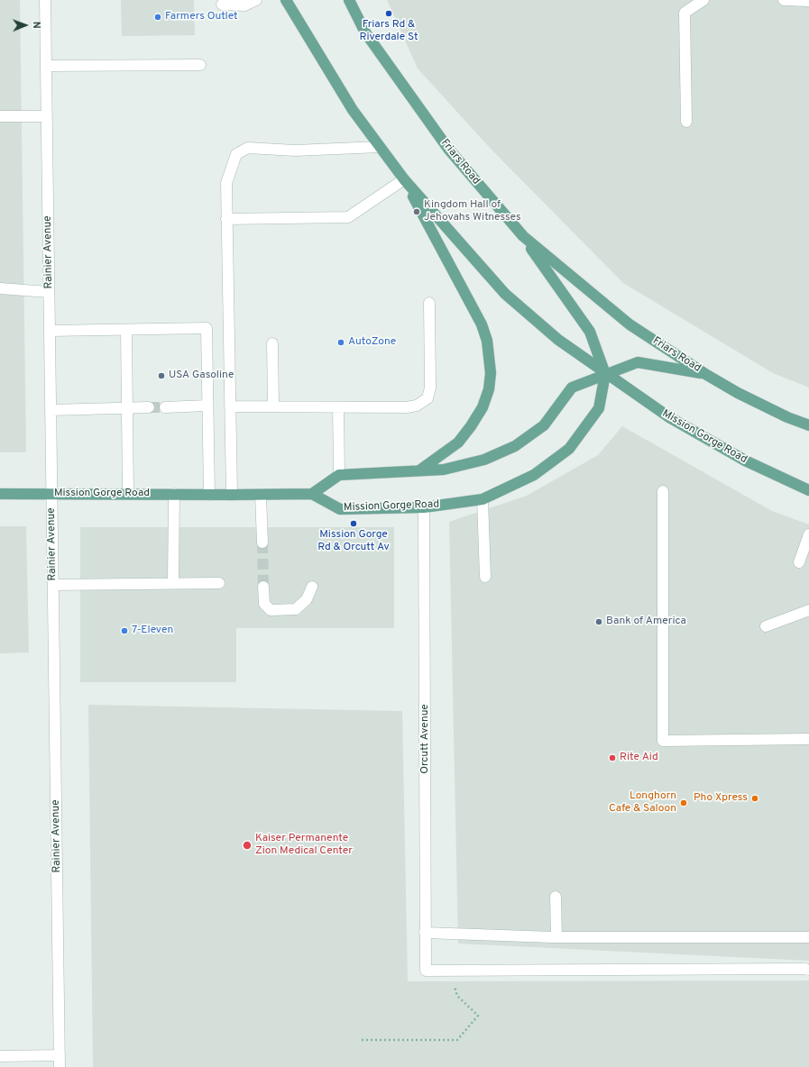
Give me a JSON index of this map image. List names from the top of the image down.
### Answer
{
  "streets": {
    "main road": ["Friars Road", "Mission Gorge Road"],
    "street": ["Rainier Avenue", "Orcutt Avenue"]
  },
  "crossings": [
    ["Rainier Avenue", "Mission Gorge Road"],
    ["Mission Gorge Road", "Orcutt Avenue"]
  ],
  "places": [
    "Friars Rd & Riverdale St",
    "Farmers Outlet",
    "Kingdom Hall of Jehovahs Witnesses",
    "AutoZone",
    "USA Gasoline",
    "Mission Gorge Rd & Orcutt Av",
    "Bank of America",
    "7-Eleven",
    "Rite Aid",
    "Pho Xpress",
    "Longhorn Cafe & Saloon",
    "Kaiser Permanente Zion Medical Center"
  ],
  "north": "right"
}
